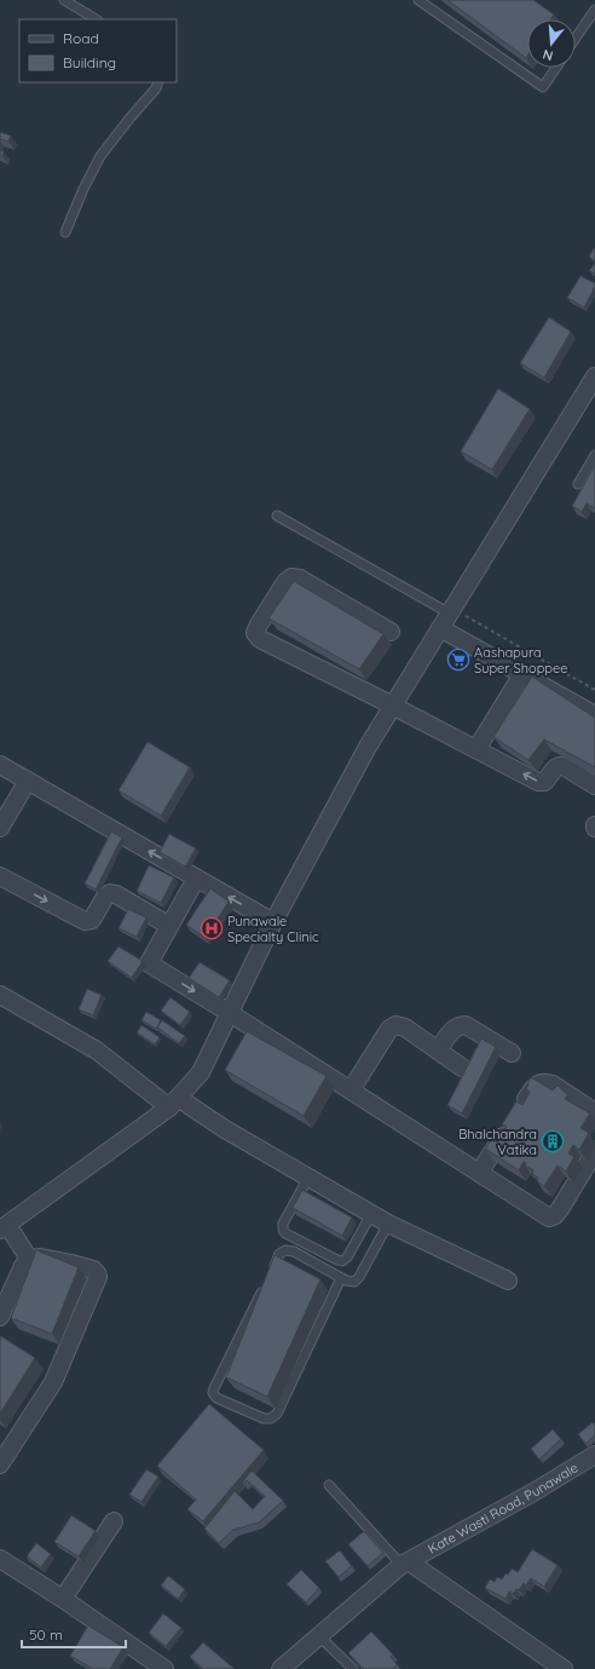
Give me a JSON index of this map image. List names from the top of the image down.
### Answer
{
  "streets": {
    "street": ["Kate Wasti Road, Punawale"]
  },
  "places": {
    "supermarket": ["Aashapura Super Shoppee"],
    "hospital": ["Punawale Specialty Clinic"],
    "building": ["Bhalchandra Vatika"]
  },
  "legend": ["Road", "Building"],
  "scale_bar": "50 m",
  "north": "bottom"
}
